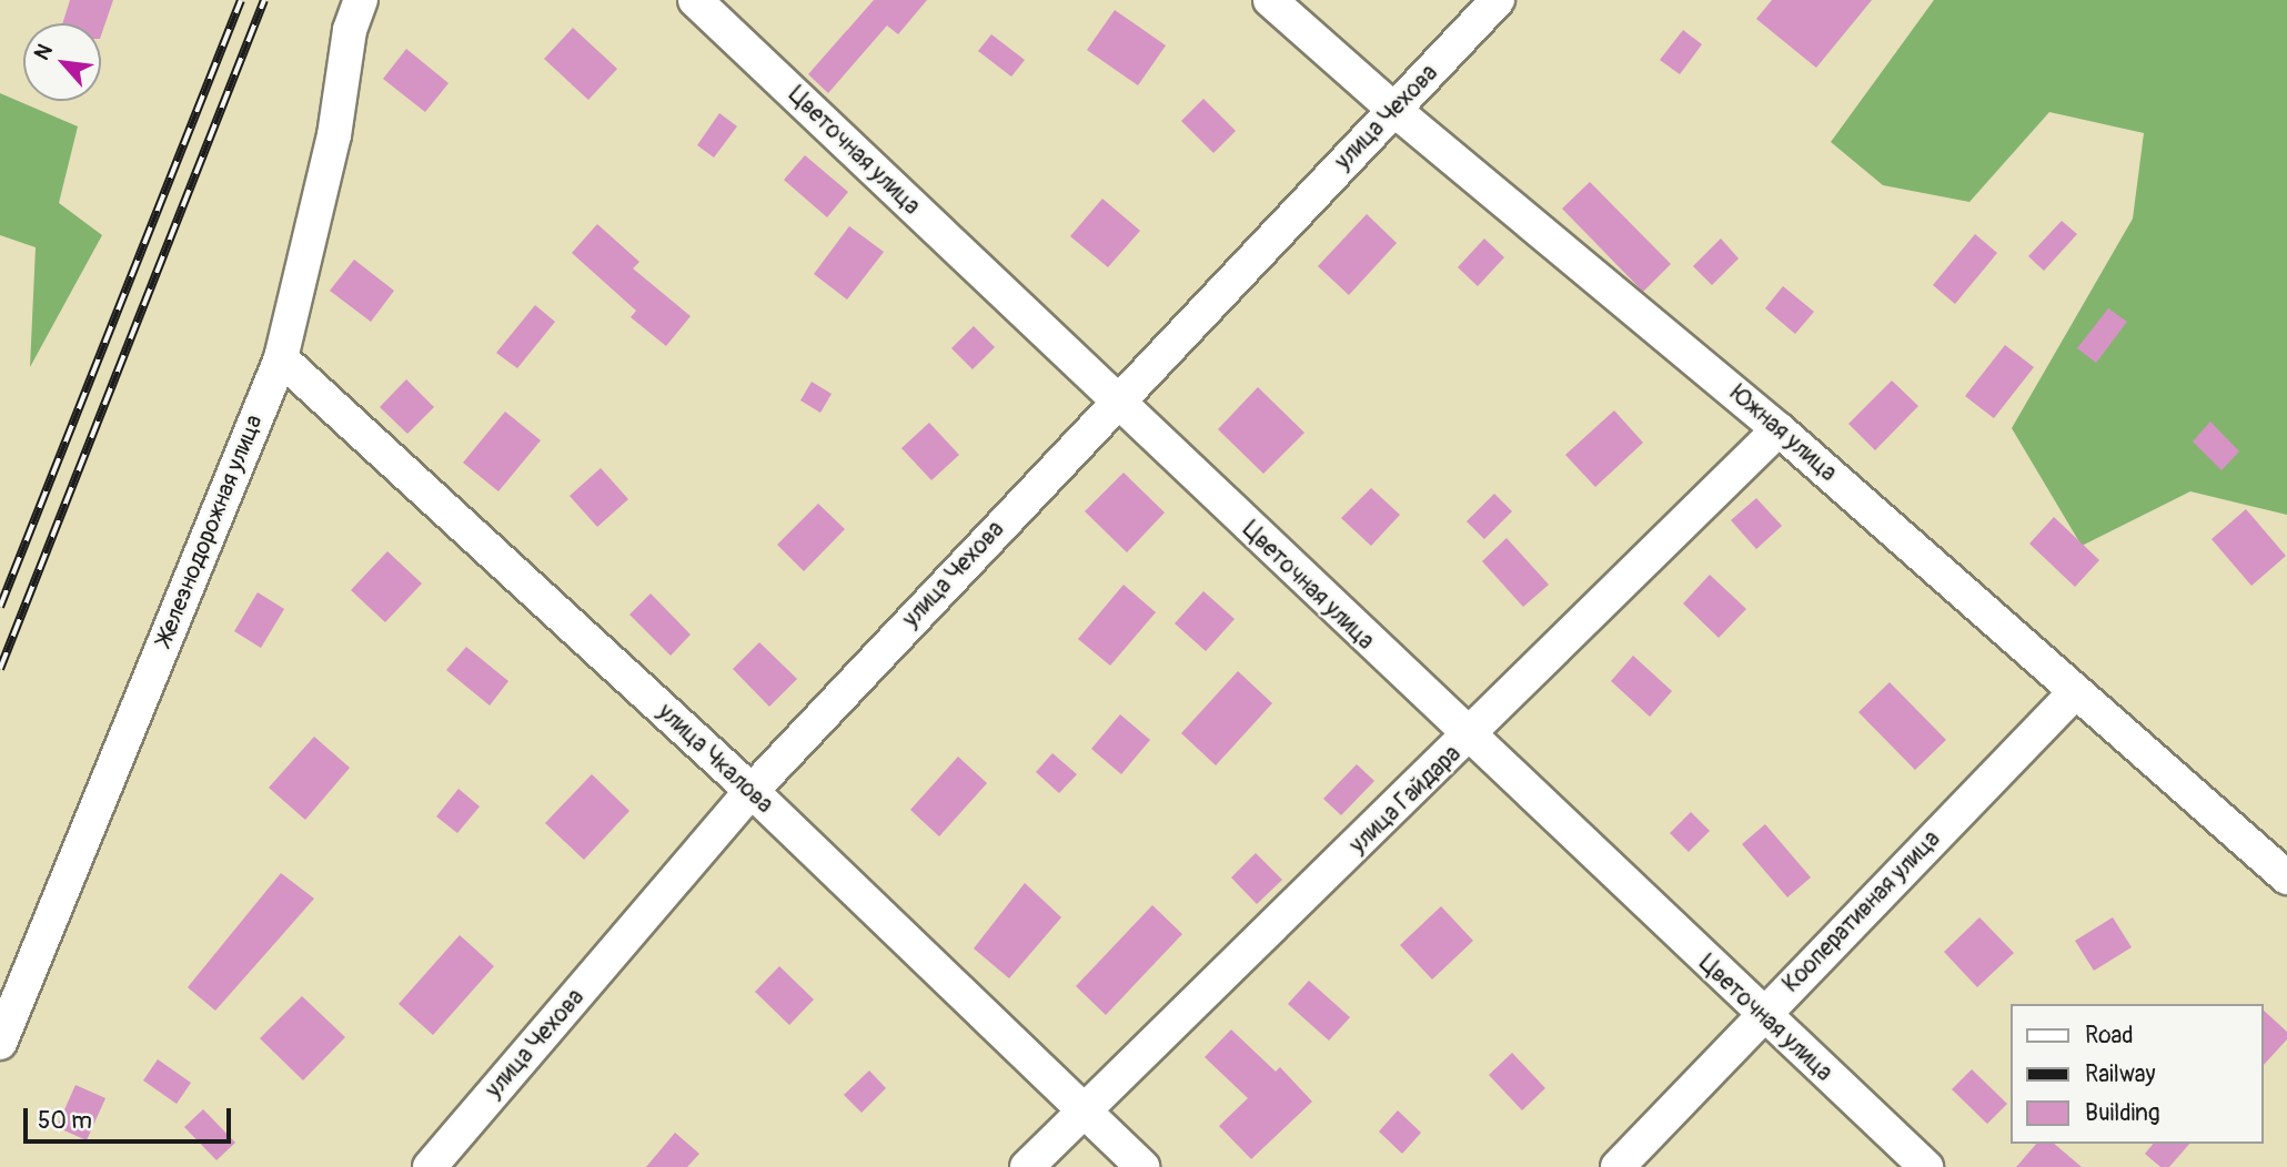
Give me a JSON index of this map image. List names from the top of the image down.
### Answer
{
  "streets": {
    "street": [
      "улица Чехова",
      "Цветочная улица",
      "Южная улица",
      "Железнодорожная улица",
      "улица Чкалова",
      "улица Гайдара",
      "Кооперативная улица"
    ]
  },
  "crossings": [
    ["улица Чехова", "Цветочная улица"],
    ["улица Чехова", "Южная улица"],
    ["улица Чехова", "улица Чкалова"],
    ["Цветочная улица", "улица Гайдара"],
    ["Цветочная улица", "Кооперативная улица"],
    ["Южная улица", "улица Гайдара"],
    ["Южная улица", "Кооперативная улица"],
    ["Железнодорожная улица", "улица Чкалова"],
    ["улица Чкалова", "улица Гайдара"]
  ],
  "legend": ["Road", "Railway", "Building"],
  "scale_bar": "50 m",
  "north": "top left"
}
